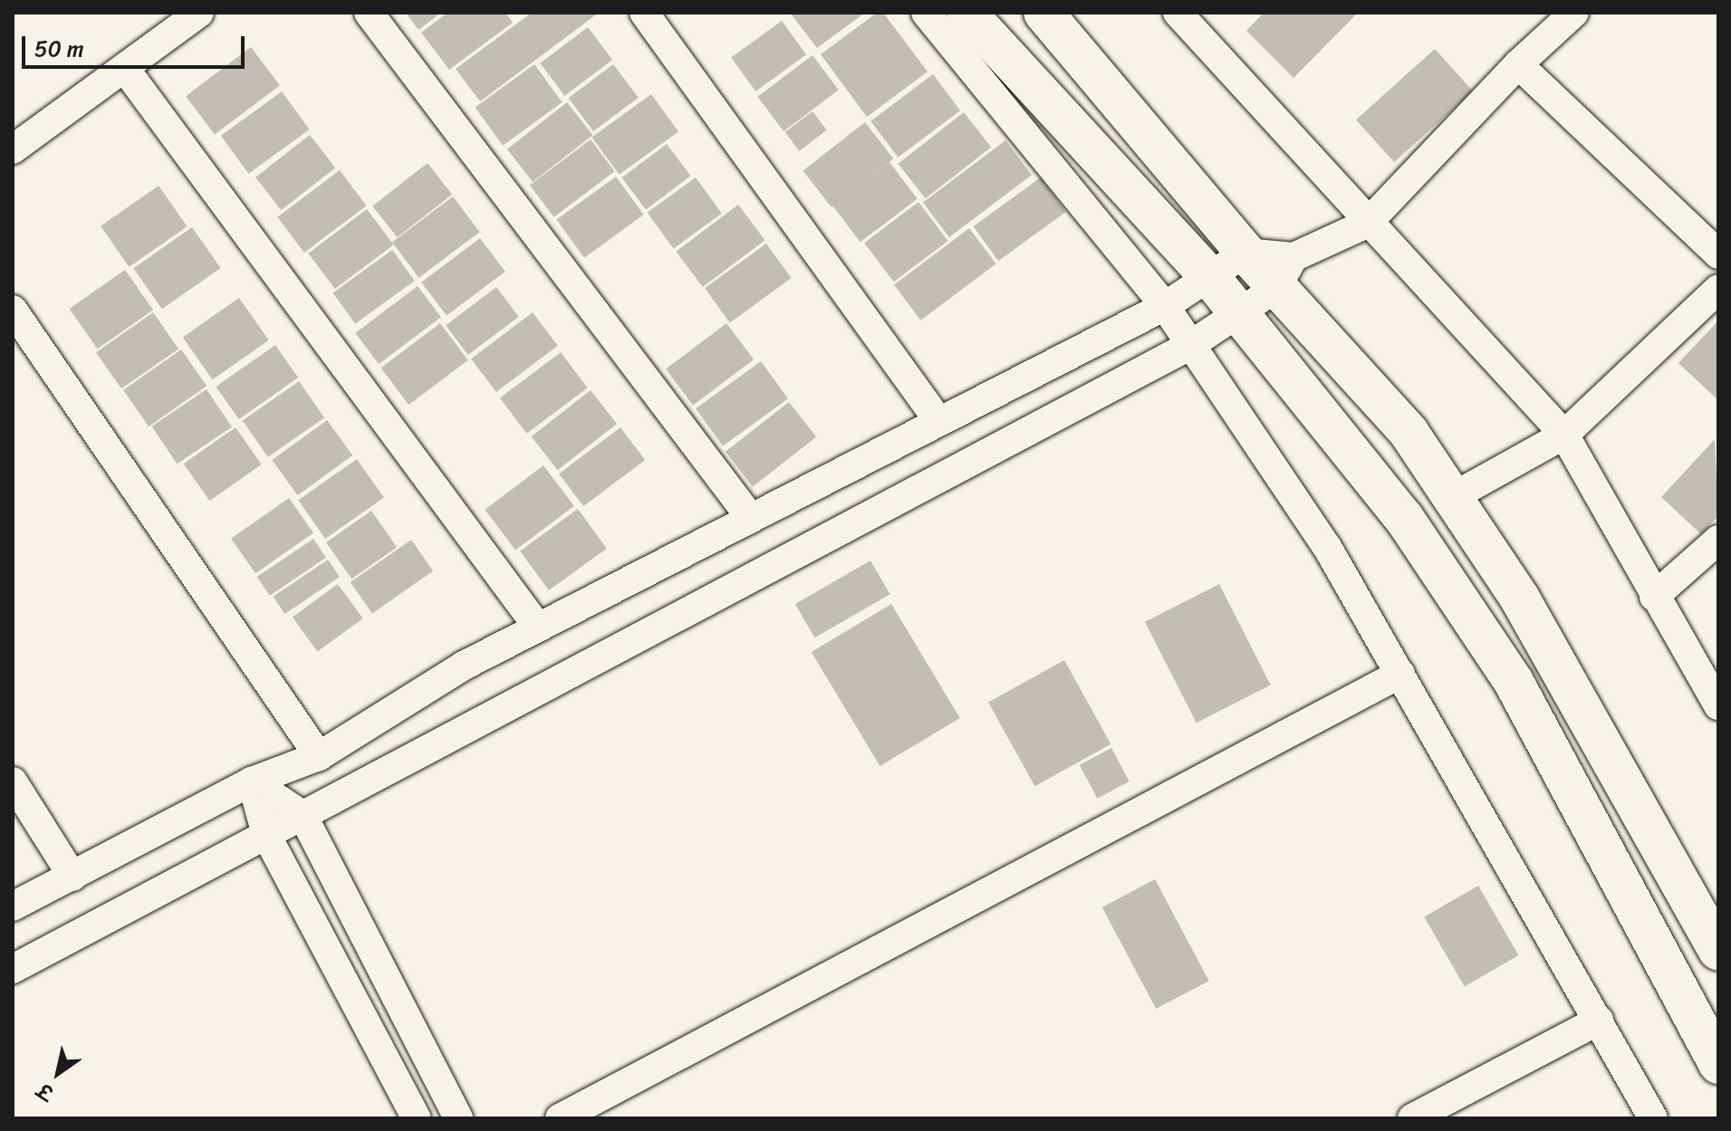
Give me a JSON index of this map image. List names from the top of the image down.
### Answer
{
  "scale_bar": "50 m",
  "north": "bottom left"
}
